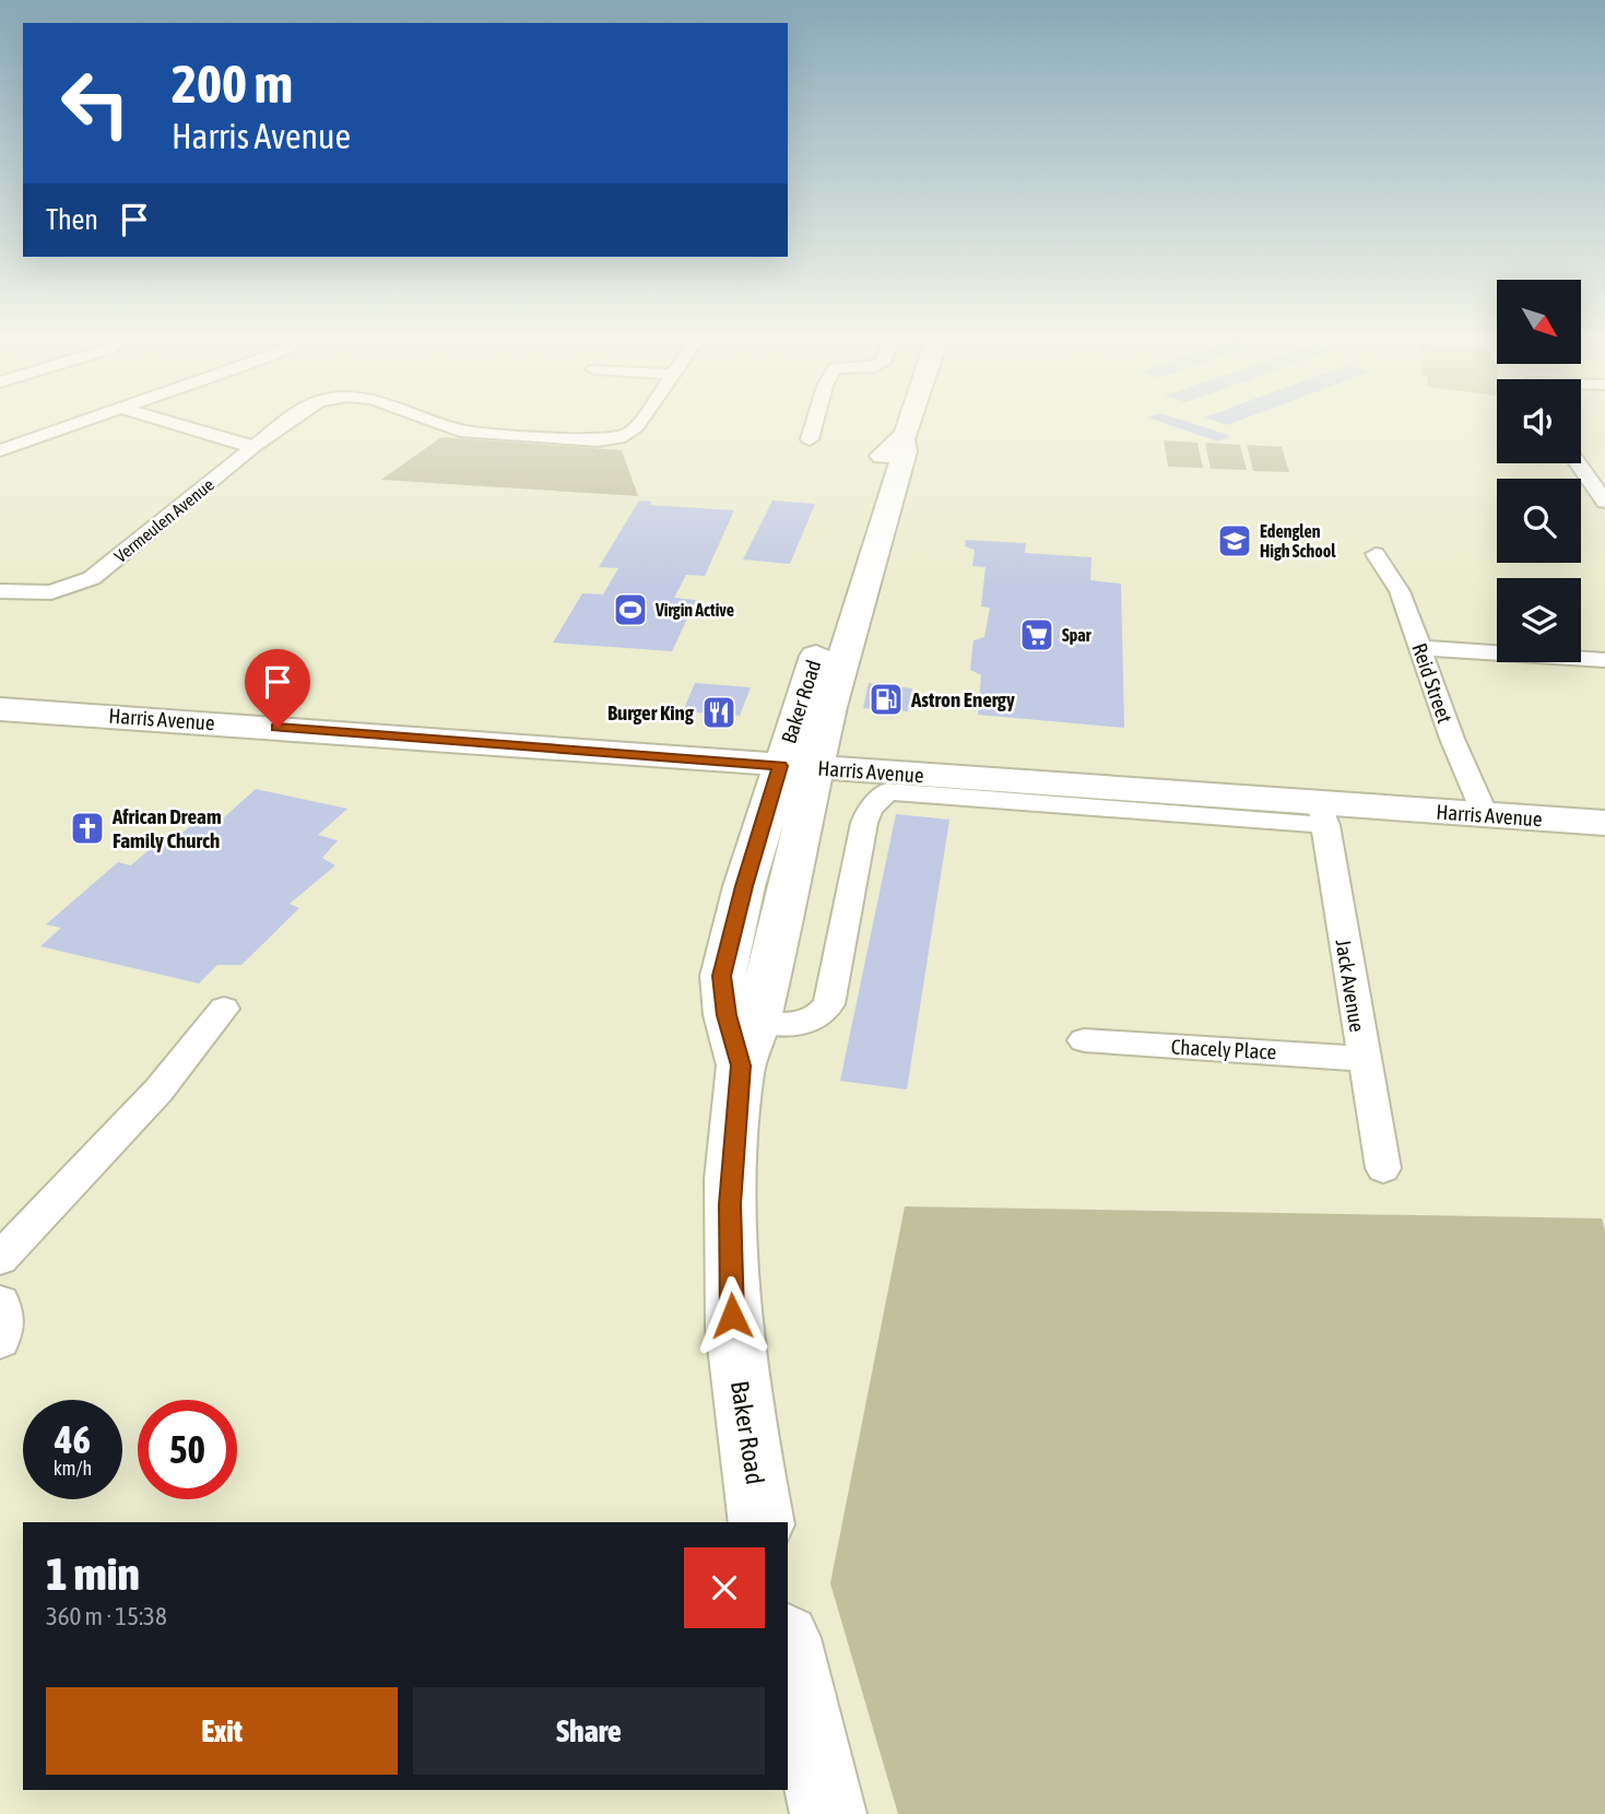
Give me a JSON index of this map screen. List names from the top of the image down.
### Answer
{
  "streets": {
    "main road": ["Baker Road", "Harris Avenue"],
    "street": [
      "Vermeulen Avenue",
      "Reid Street",
      "Jack Avenue",
      "Chacely Place"
    ]
  },
  "crossings": [
    ["Reid Street", "Harris Avenue"],
    ["Baker Road", "Harris Avenue"],
    ["Harris Avenue", "Jack Avenue"],
    ["Jack Avenue", "Chacely Place"]
  ],
  "places": {
    "school or university": ["Edenglen High School"],
    "sports": ["Virgin Active"],
    "supermarket": ["Spar"],
    "fuel station": ["Astron Energy"],
    "restaurant": ["Burger King"],
    "church": ["African Dream Family Church"]
  },
  "north": "bottom right",
  "page": {
    "turn": ["200 m", "Harris Avenue"],
    "then": "Then",
    "speed": "46 km/h",
    "limit": "50",
    "heading": ["1 min", "360 m · 15:38"],
    "buttons": ["Exit", "Share"]
  }
}
